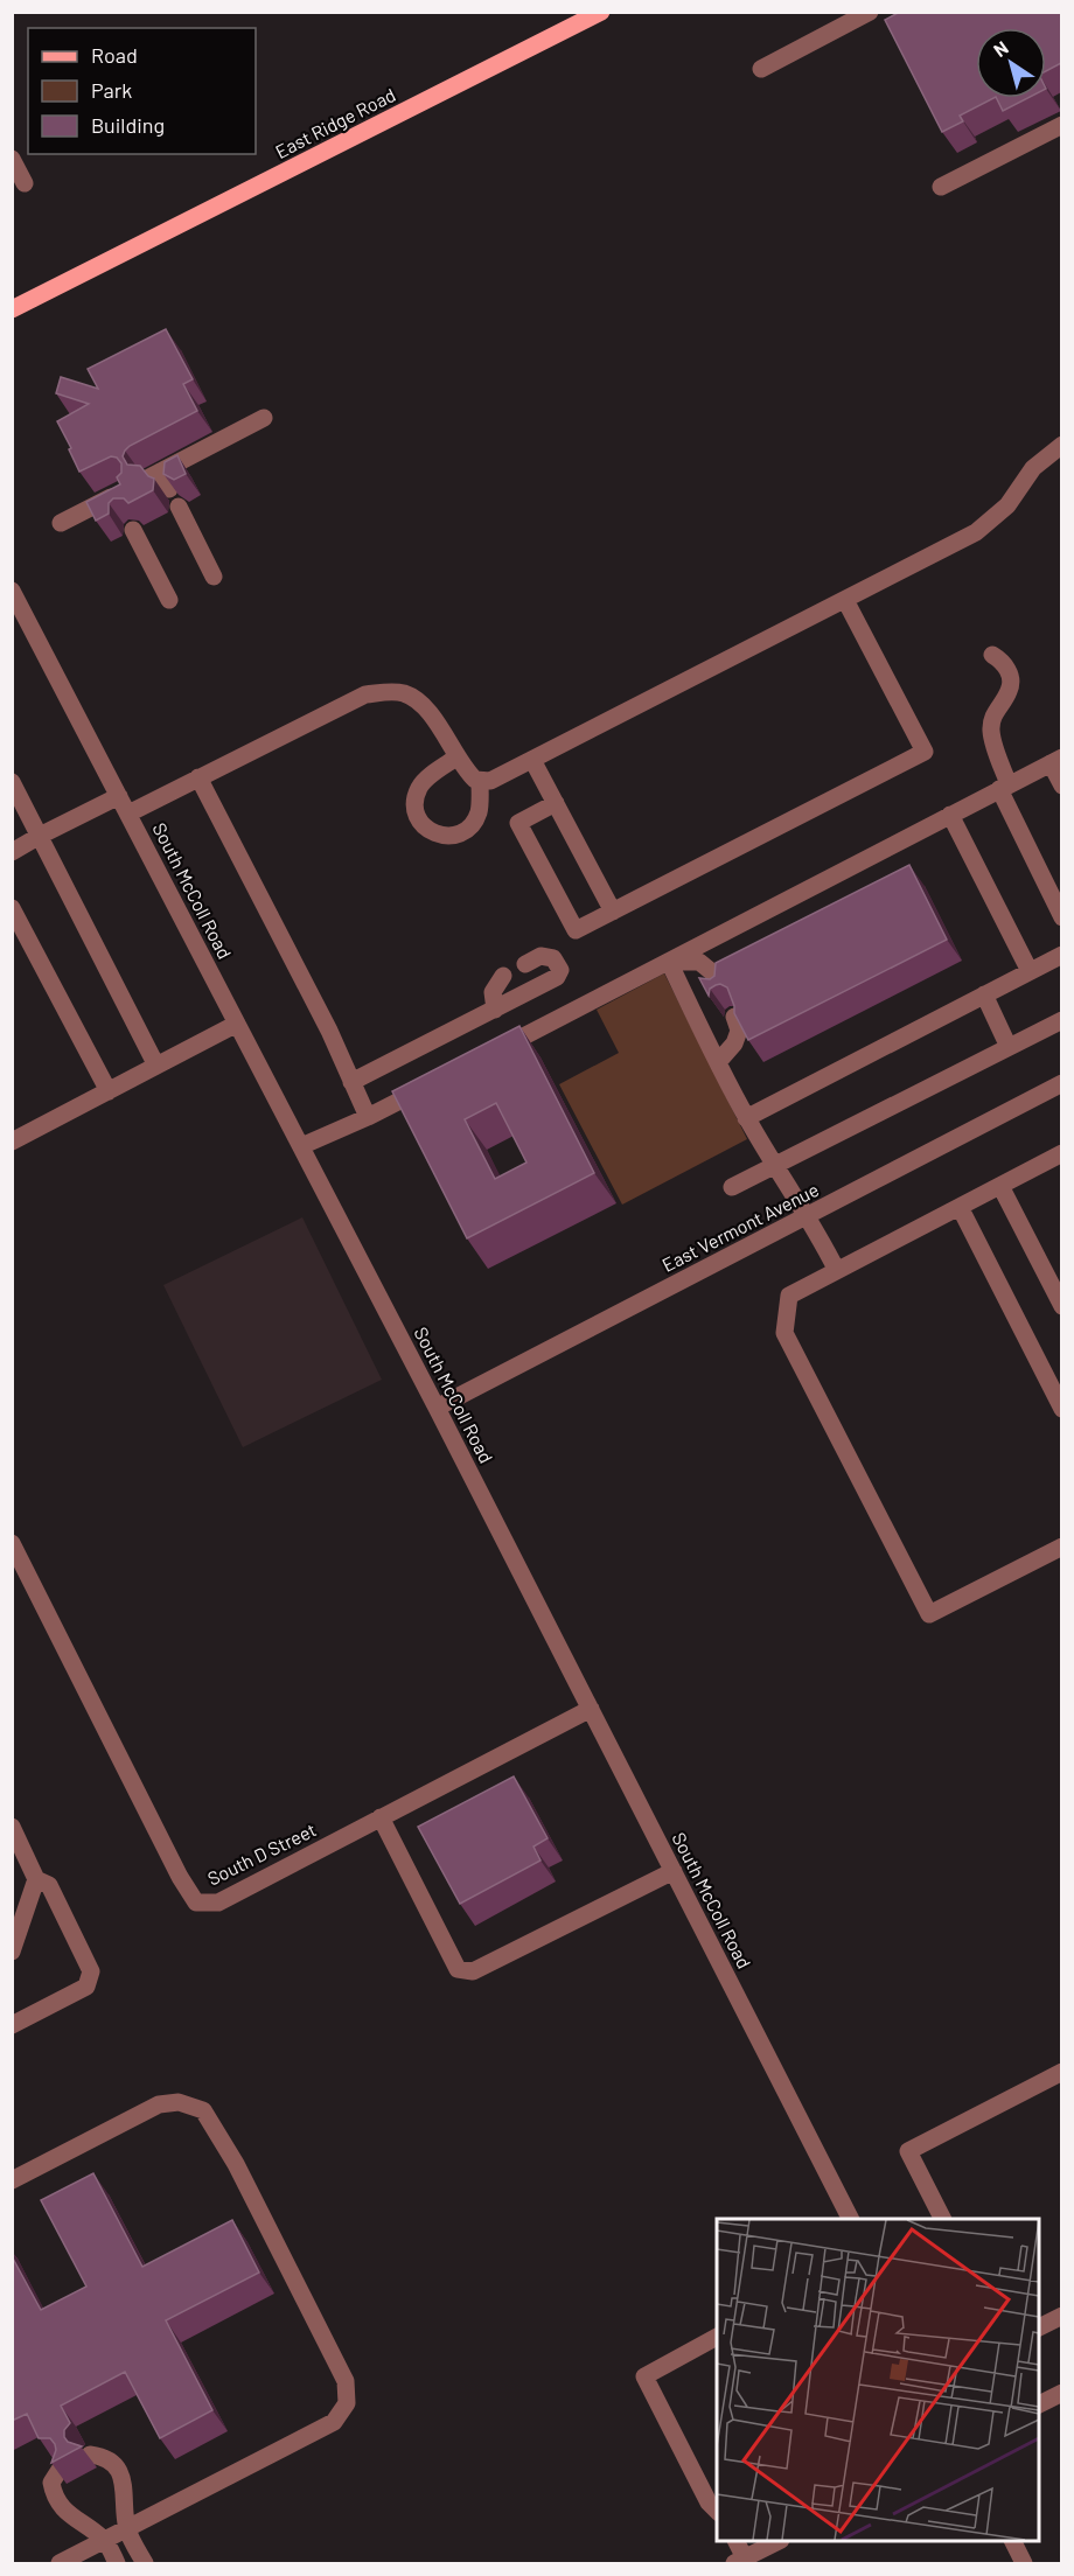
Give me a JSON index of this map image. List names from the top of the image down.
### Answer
{
  "streets": {
    "main road": ["East Ridge Road"],
    "street": ["South McColl Road", "East Vermont Avenue", "South D Street"]
  },
  "crossings": [
    ["South McColl Road", "East Vermont Avenue"],
    ["South McColl Road", "South D Street"]
  ],
  "legend": ["Road", "Park", "Building"],
  "north": "top left"
}
